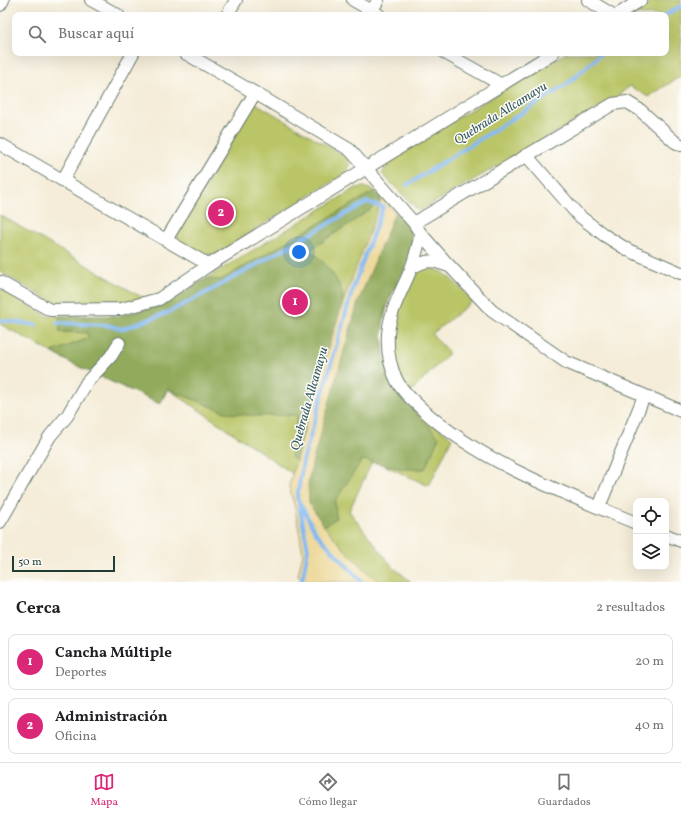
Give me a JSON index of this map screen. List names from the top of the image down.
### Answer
{
  "water": ["Quebrada Allcamayu"],
  "scale_bar": "50 m",
  "page": {
    "search": "Buscar aquí",
    "pins": ["2", "1"],
    "scale": "50 m",
    "heading": ["Cerca", "2 resultados"],
    "list": [
      {
        "mark": "1",
        "name": "Cancha Múltiple",
        "note": "Deportes",
        "value": "20 m"
      },
      {
        "mark": "2",
        "name": "Administración",
        "note": "Oficina",
        "value": "40 m"
      }
    ],
    "nav": ["Mapa", "Cómo llegar", "Guardados"]
  }
}
